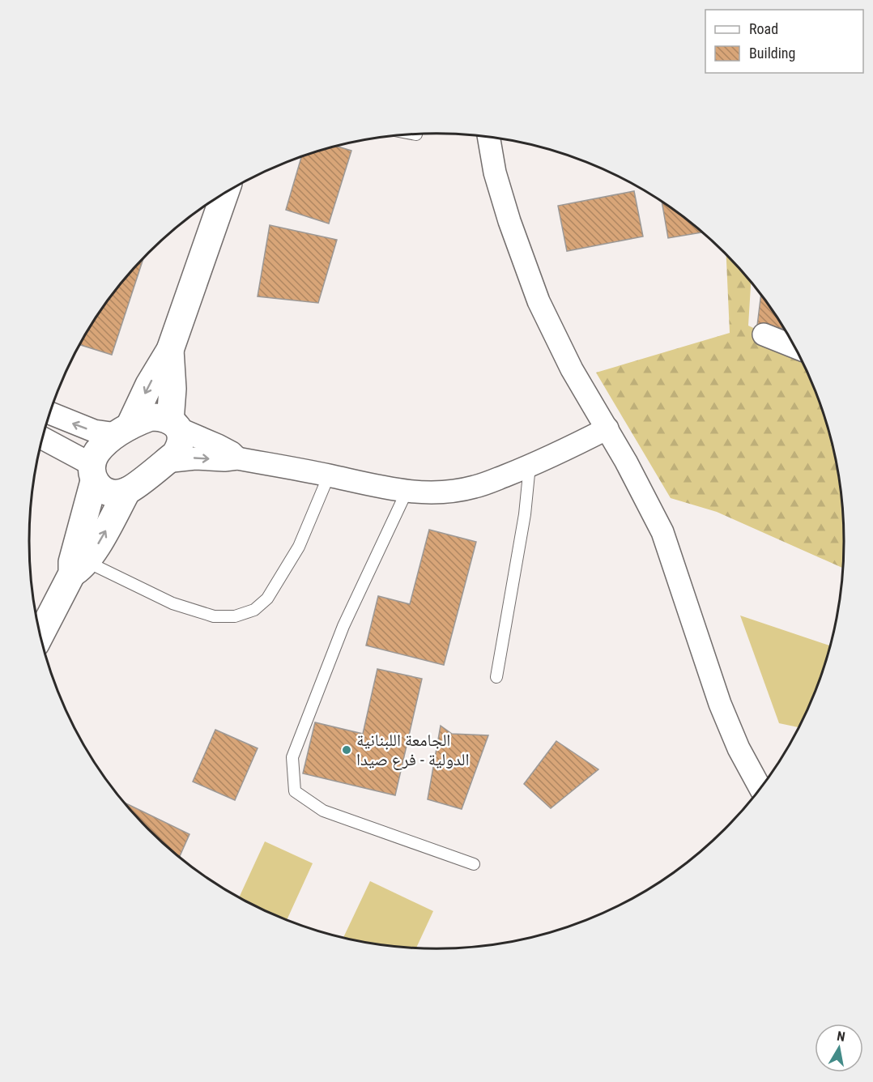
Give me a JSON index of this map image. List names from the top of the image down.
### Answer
{
  "places": ["الجامعة اللبنانية الدولية - فرع صيدا"],
  "legend": ["Road", "Building"],
  "north": "top"
}
